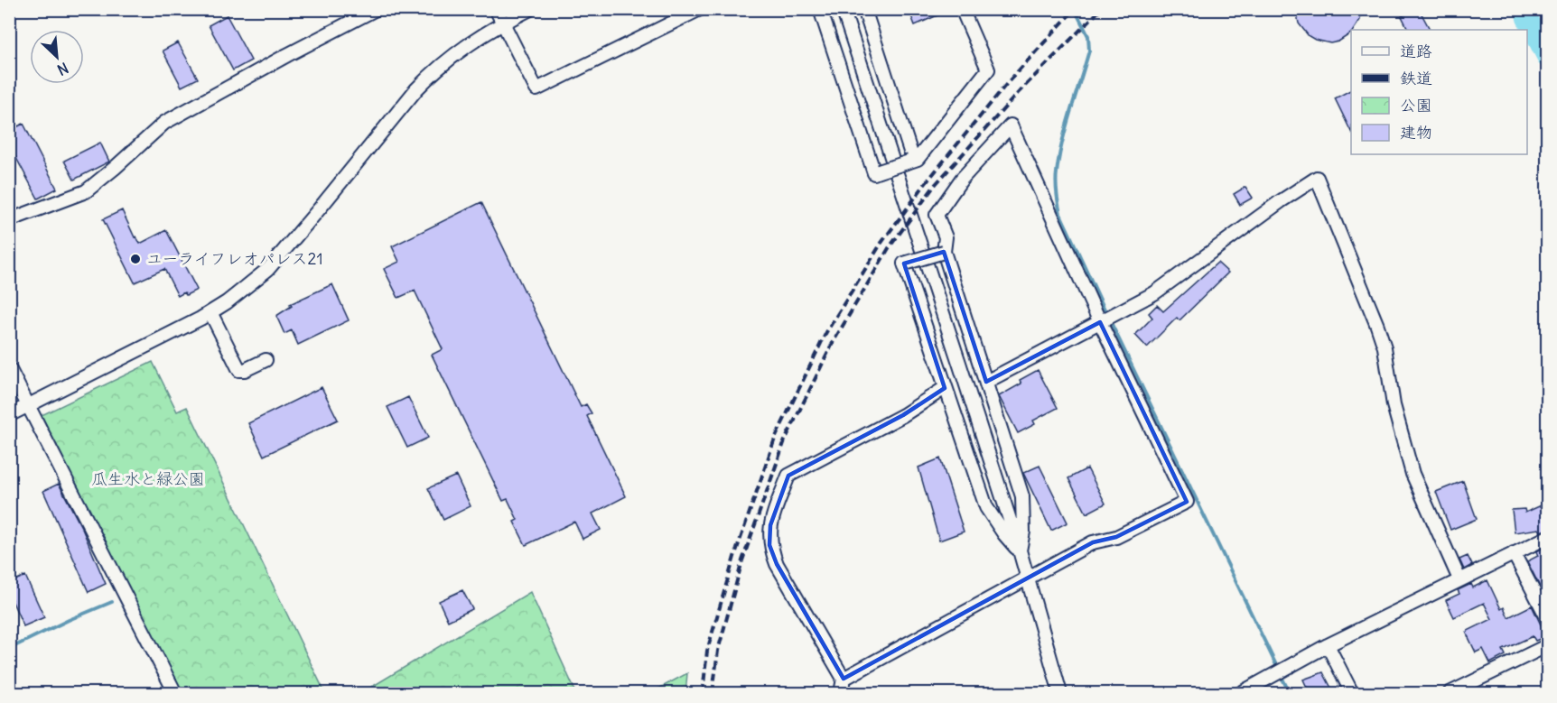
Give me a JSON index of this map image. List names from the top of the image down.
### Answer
{
  "parks": ["瓜生水と緑公園"],
  "places": ["ユーライフレオパレス21"],
  "legend": [
    "道路",
    "鉄道",
    "公園",
    "建物"
  ],
  "north": "bottom right"
}
